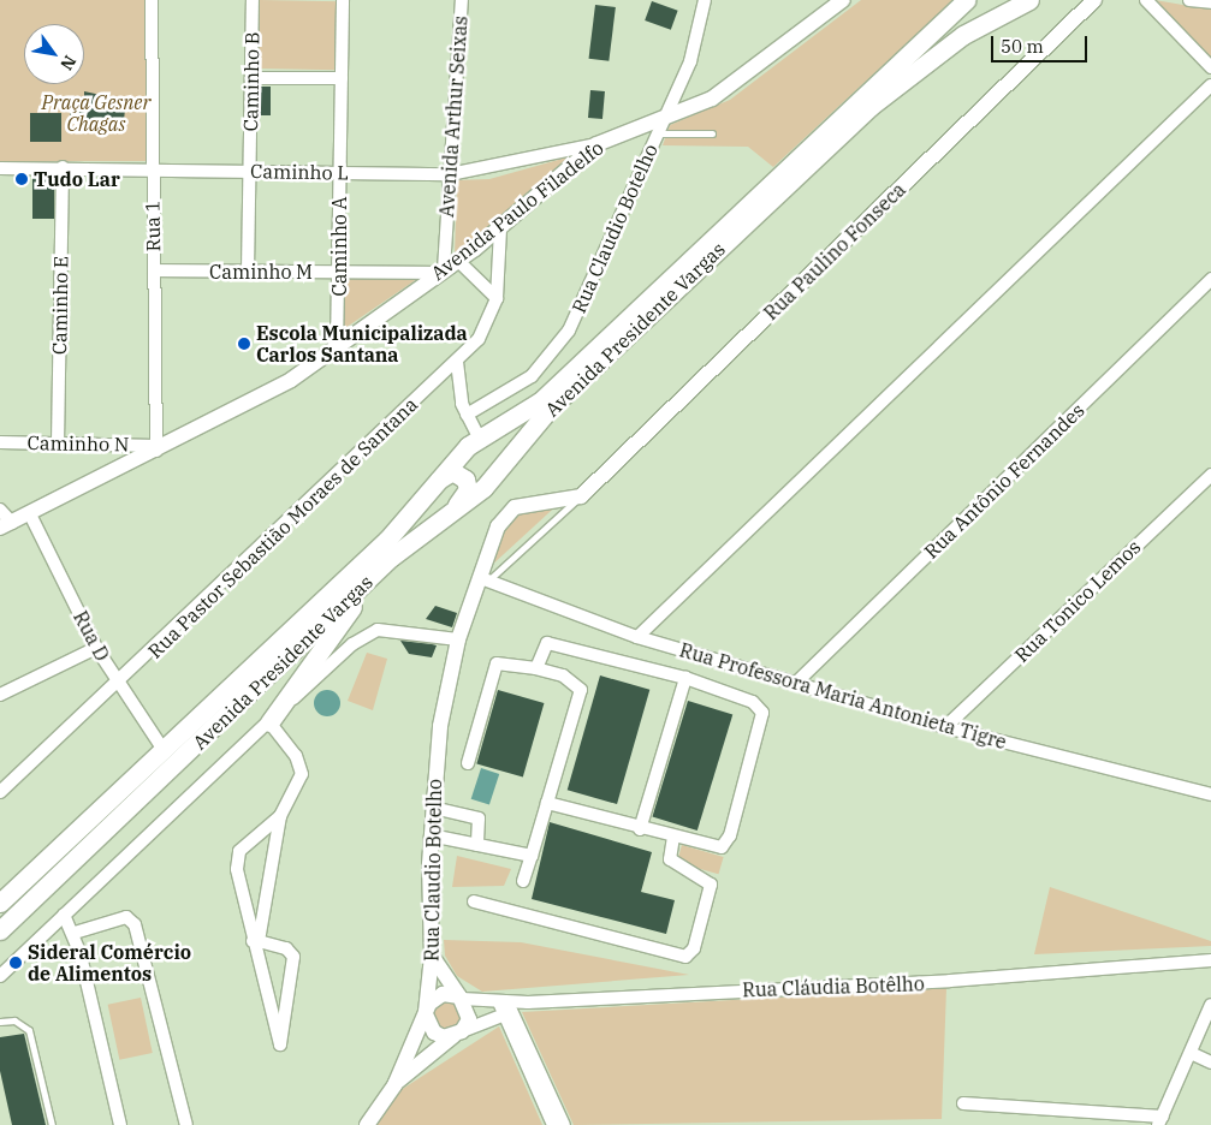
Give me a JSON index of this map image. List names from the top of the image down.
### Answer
{
  "streets": {
    "main road": ["Avenida Presidente Vargas"],
    "street": [
      "Caminho B",
      "Avenida Arthur Seixas",
      "Caminho L",
      "Avenida Paulo Filadelfo",
      "Rua 1",
      "Rua Claudio Botelho",
      "Caminho A",
      "Rua Paulino Fonseca",
      "Caminho M",
      "Caminho E",
      "Caminho N",
      "Rua Antônio Fernandes",
      "Rua Pastor Sebastião Moraes de Santana",
      "Rua Tonico Lemos",
      "Rua D",
      "Rua Professora Maria Antonieta Tigre",
      "Rua Cláudia Botêlho"
    ]
  },
  "crossings": [
    ["Caminho B", "Caminho L"],
    ["Caminho B", "Caminho M"],
    ["Avenida Arthur Seixas", "Caminho L"],
    ["Avenida Arthur Seixas", "Avenida Paulo Filadelfo"],
    ["Avenida Arthur Seixas", "Caminho M"],
    ["Caminho L", "Avenida Paulo Filadelfo"],
    ["Caminho L", "Rua 1"],
    ["Caminho L", "Caminho A"],
    ["Caminho L", "Caminho E"],
    ["Avenida Paulo Filadelfo", "Rua 1"],
    ["Avenida Paulo Filadelfo", "Rua Claudio Botelho"],
    ["Avenida Paulo Filadelfo", "Caminho A"],
    ["Avenida Paulo Filadelfo", "Caminho M"],
    ["Avenida Paulo Filadelfo", "Caminho N"],
    ["Avenida Paulo Filadelfo", "Rua Pastor Sebastião Moraes de Santana"],
    ["Avenida Paulo Filadelfo", "Rua D"],
    ["Rua 1", "Caminho M"],
    ["Rua 1", "Caminho N"],
    ["Rua Claudio Botelho", "Rua Paulino Fonseca"],
    ["Rua Claudio Botelho", "Rua Professora Maria Antonieta Tigre"],
    ["Rua Claudio Botelho", "Rua Cláudia Botêlho"],
    ["Caminho A", "Caminho M"],
    ["Rua Paulino Fonseca", "Rua Professora Maria Antonieta Tigre"],
    ["Caminho E", "Caminho N"],
    ["Avenida Presidente Vargas", "Rua D"],
    ["Rua Antônio Fernandes", "Rua Professora Maria Antonieta Tigre"],
    ["Rua Pastor Sebastião Moraes de Santana", "Rua D"],
    ["Rua Tonico Lemos", "Rua Professora Maria Antonieta Tigre"]
  ],
  "parks": ["Praça Gesner Chagas"],
  "places": ["Tudo Lar", "Escola Municipalizada Carlos Santana", "Sideral Comércio de Alimentos"],
  "scale_bar": "50 m",
  "north": "bottom right"
}
